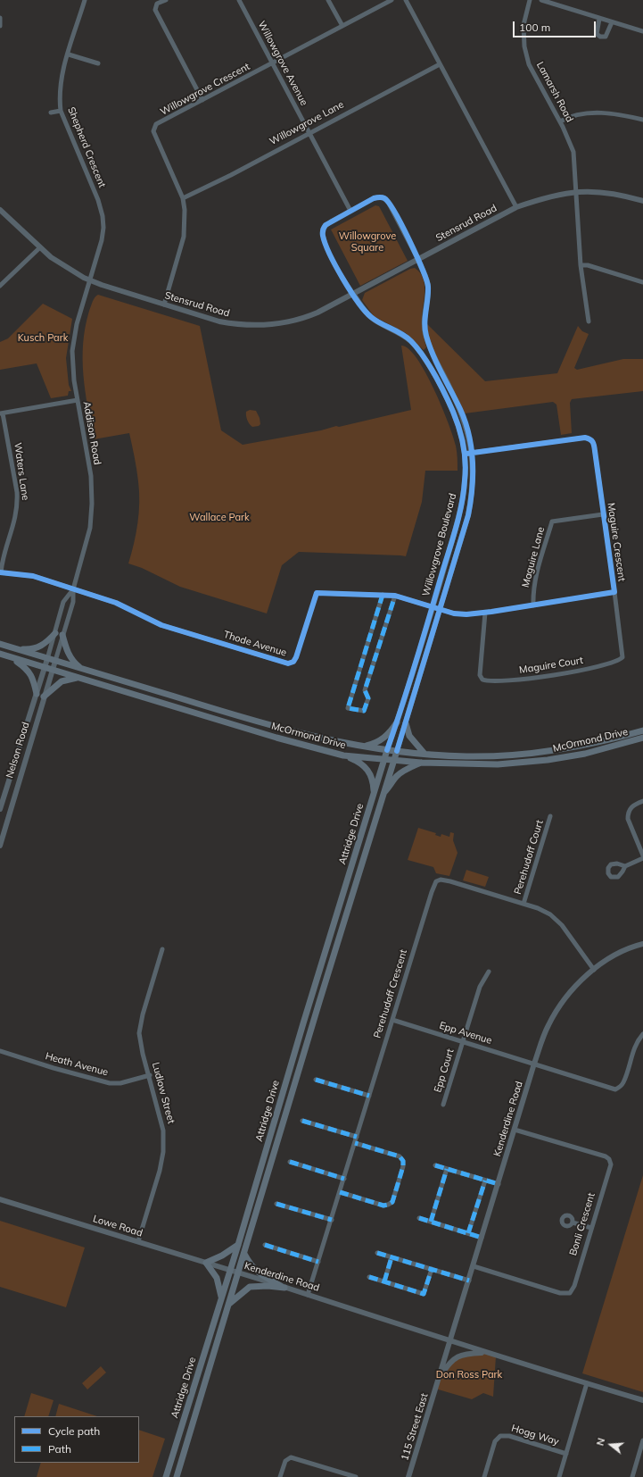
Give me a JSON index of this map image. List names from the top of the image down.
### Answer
{
  "streets": {
    "main road": ["McOrmond Drive", "Attridge Drive"],
    "street": [
      "Willowgrove Avenue",
      "Willowgrove Crescent",
      "Lamarsh Road",
      "Willowgrove Lane",
      "Shepherd Crescent",
      "Stensrud Road",
      "Addison Road",
      "Waters Lane",
      "Maguire Crescent",
      "Willowgrove Boulevard",
      "Maguire Lane",
      "Thode Avenue",
      "Maguire Court",
      "Nelson Road",
      "Perehudoff Court",
      "Perehudoff Crescent",
      "Epp Avenue",
      "Heath Avenue",
      "Epp Court",
      "Ludlow Street",
      "Kenderdine Road",
      "Bonli Crescent",
      "Lowe Road",
      "115 Street East",
      "Hogg Way"
    ]
  },
  "crossings": [
    ["Willowgrove Avenue", "Willowgrove Crescent"],
    ["Willowgrove Avenue", "Willowgrove Lane"],
    ["Willowgrove Crescent", "Willowgrove Lane"],
    ["Willowgrove Crescent", "Stensrud Road"],
    ["Lamarsh Road", "Stensrud Road"],
    ["Shepherd Crescent", "Stensrud Road"],
    ["Shepherd Crescent", "Addison Road"],
    ["Stensrud Road", "Addison Road"],
    ["Stensrud Road", "Willowgrove Boulevard"],
    ["Addison Road", "Thode Avenue"],
    ["Addison Road", "McOrmond Drive"],
    ["Addison Road", "Nelson Road"],
    ["Maguire Crescent", "Willowgrove Boulevard"],
    ["Maguire Crescent", "Maguire Lane"],
    ["Maguire Crescent", "Thode Avenue"],
    ["Maguire Crescent", "Maguire Court"],
    ["Willowgrove Boulevard", "Thode Avenue"],
    ["Willowgrove Boulevard", "McOrmond Drive"],
    ["Willowgrove Boulevard", "Attridge Drive"],
    ["McOrmond Drive", "Nelson Road"],
    ["McOrmond Drive", "Attridge Drive"],
    ["Attridge Drive", "Kenderdine Road"],
    ["Attridge Drive", "Lowe Road"],
    ["Perehudoff Court", "Perehudoff Crescent"],
    ["Perehudoff Crescent", "Epp Avenue"],
    ["Perehudoff Crescent", "Kenderdine Road"],
    ["Epp Avenue", "Epp Court"],
    ["Epp Avenue", "Kenderdine Road"],
    ["Heath Avenue", "Ludlow Street"],
    ["Ludlow Street", "Lowe Road"],
    ["Kenderdine Road", "Bonli Crescent"],
    ["Kenderdine Road", "Lowe Road"],
    ["Kenderdine Road", "115 Street East"]
  ],
  "parks": [
    "Willowgrove Square",
    "Kusch Park",
    "Wallace Park",
    "Don Ross Park"
  ],
  "legend": ["Cycle path", "Path"],
  "scale_bar": "100 m",
  "north": "left"
}
